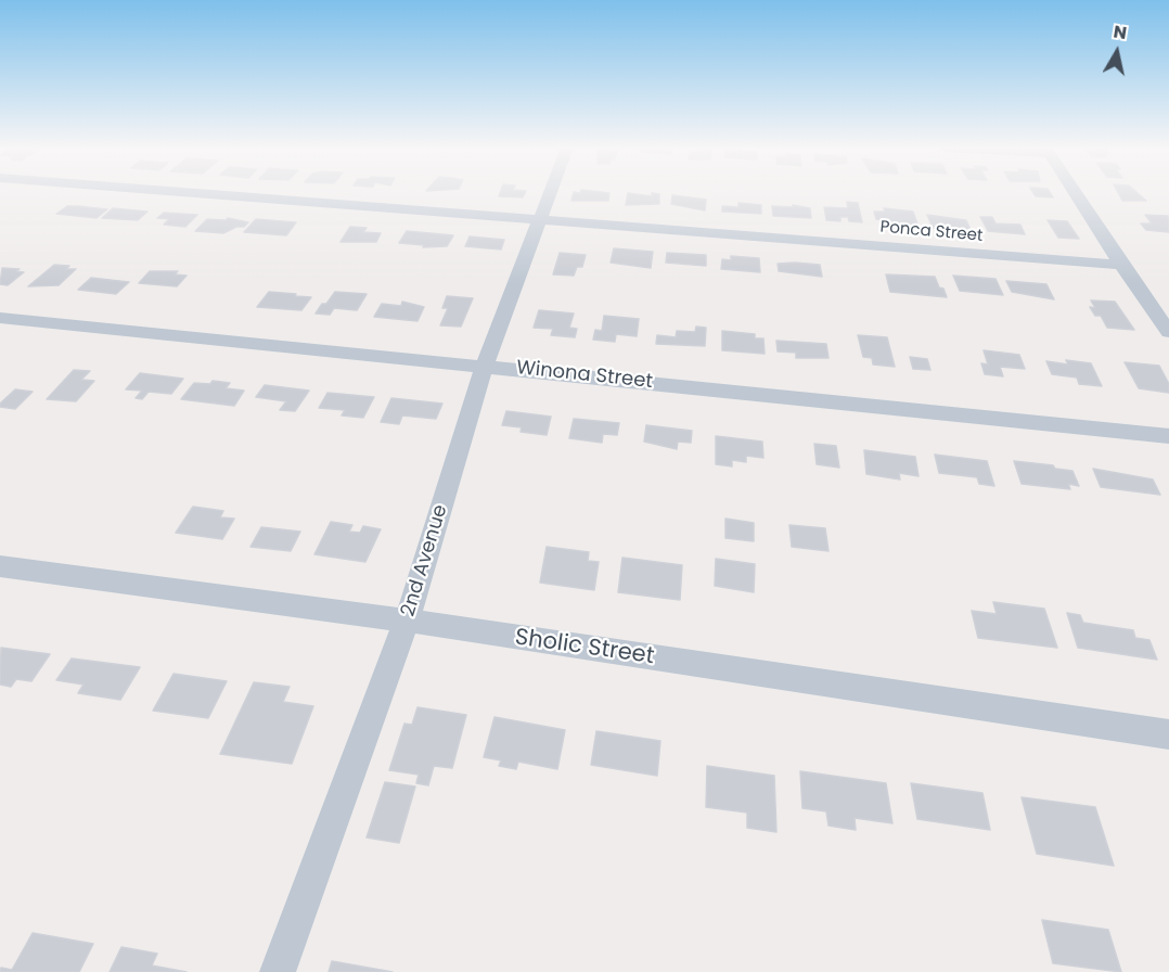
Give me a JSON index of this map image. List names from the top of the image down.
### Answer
{
  "streets": {
    "street": [
      "Ponca Street",
      "Winona Street",
      "2nd Avenue",
      "Sholic Street"
    ]
  },
  "crossings": [
    ["Ponca Street", "2nd Avenue"],
    ["Winona Street", "2nd Avenue"],
    ["2nd Avenue", "Sholic Street"]
  ],
  "north": "top"
}
